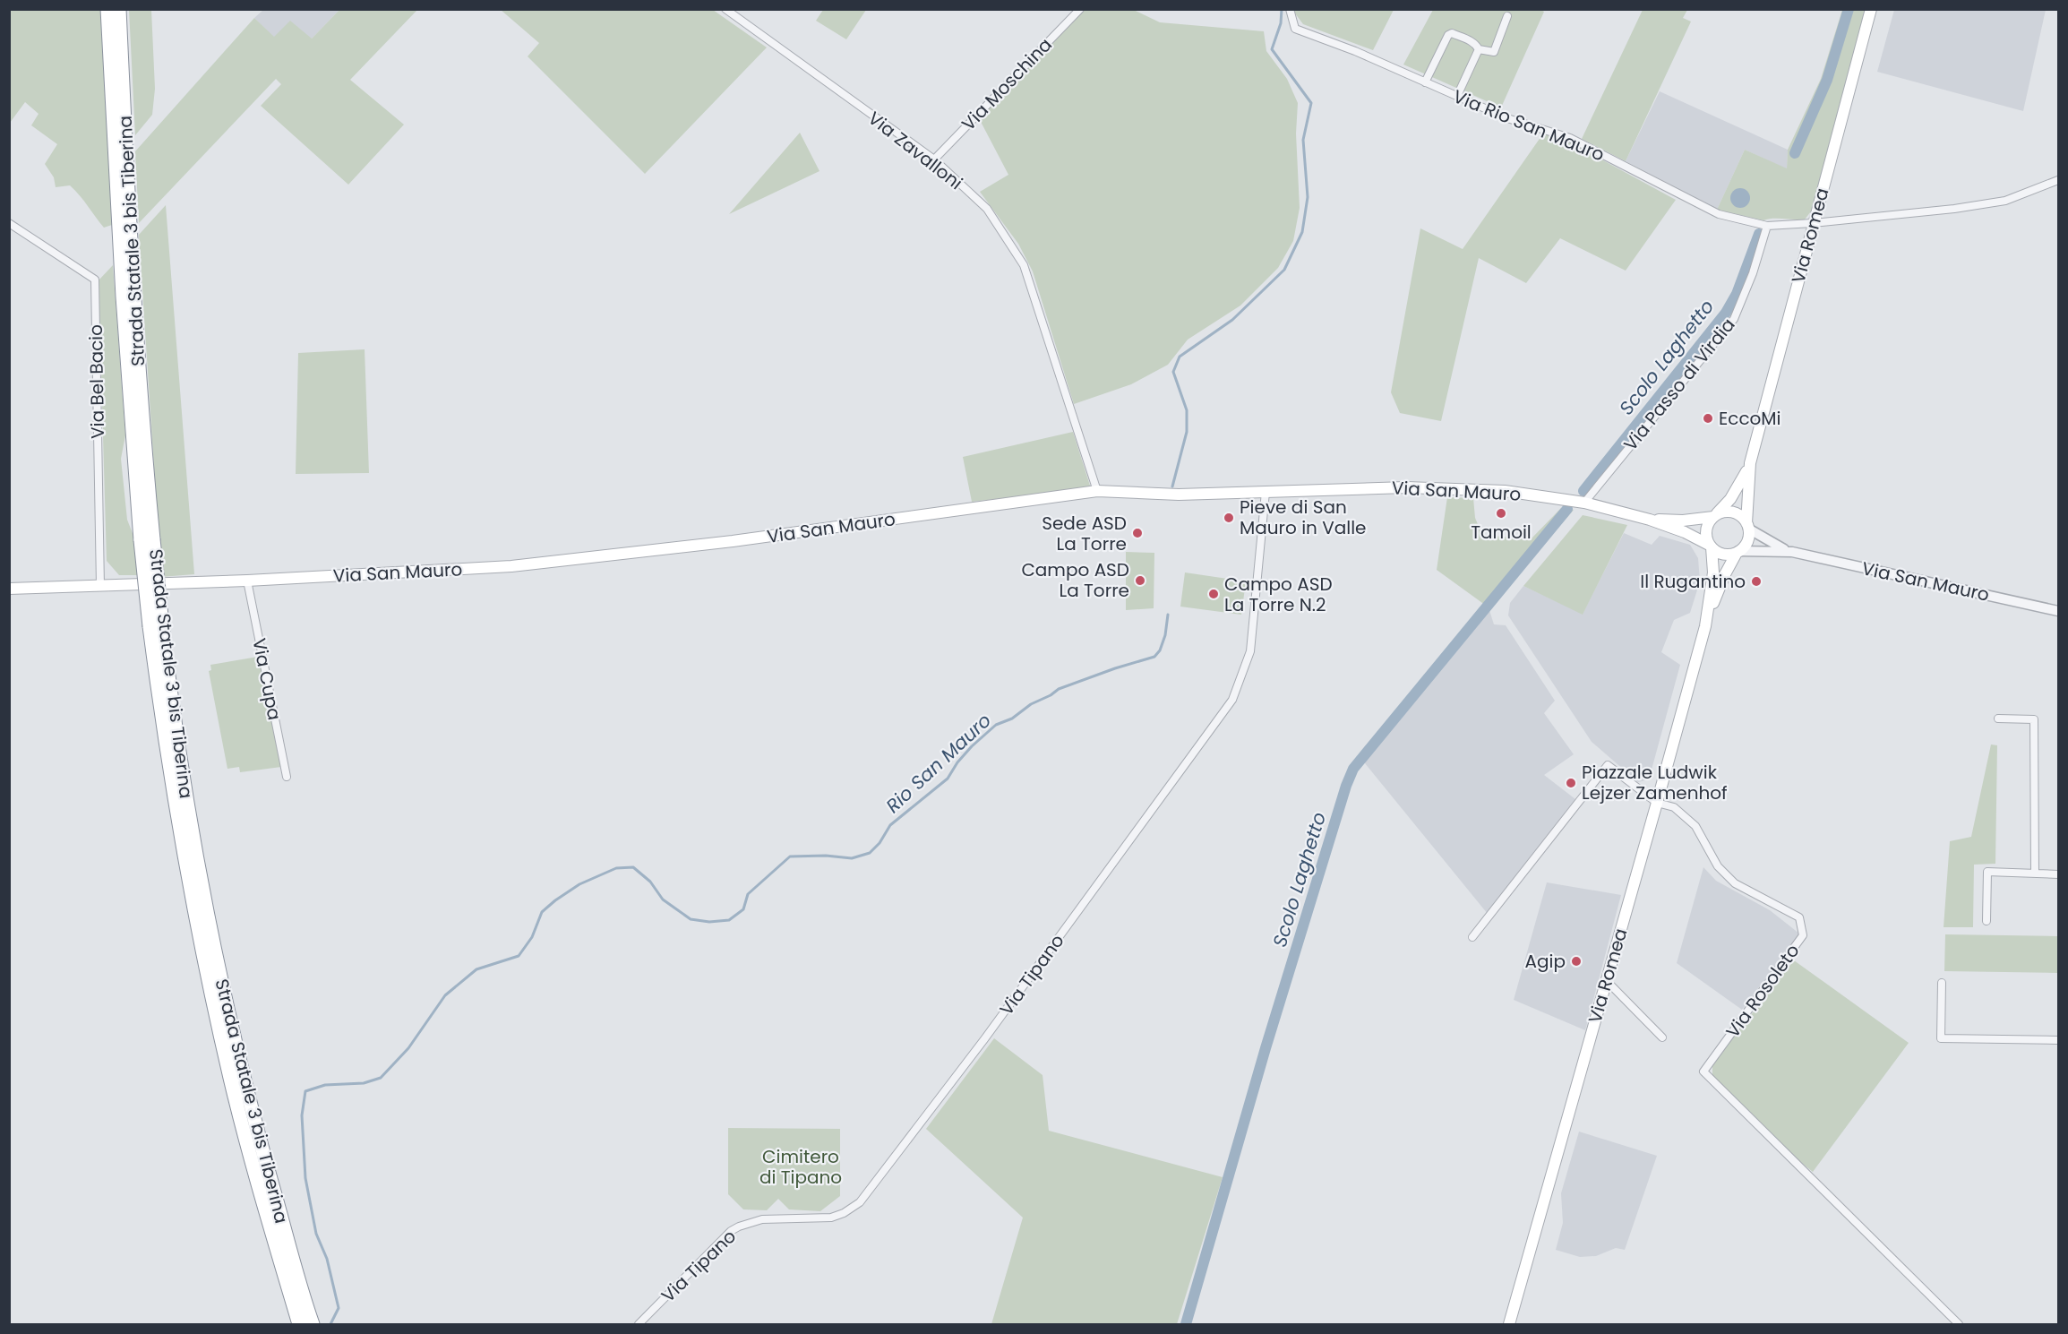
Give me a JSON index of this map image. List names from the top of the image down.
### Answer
{
  "streets": {
    "highway": ["Strada Statale 3 bis Tiberina"],
    "main road": ["Via Romea", "Via San Mauro"],
    "street": [
      "Via Moschina",
      "Via Rio San Mauro",
      "Via Zavalloni",
      "Via Bel Bacio",
      "Via Passo di Virdia",
      "Via Cupa",
      "Via Tipano",
      "Via Rosoleto"
    ]
  },
  "crossings": [
    ["Via Moschina", "Via Zavalloni"],
    ["Via Rio San Mauro", "Via Romea"],
    ["Via Rio San Mauro", "Via Passo di Virdia"],
    ["Via Zavalloni", "Via San Mauro"],
    ["Via Romea", "Via San Mauro"],
    ["Via Romea", "Via Rosoleto"],
    ["Via Bel Bacio", "Via San Mauro"],
    ["Via Passo di Virdia", "Via San Mauro"],
    ["Via San Mauro", "Via Cupa"],
    ["Via San Mauro", "Via Tipano"]
  ],
  "water": ["Scolo Laghetto", "Rio San Mauro"],
  "parks": ["Cimitero di Tipano"],
  "places": [
    "EccoMi",
    "Tamoil",
    "Pieve di San Mauro in Valle",
    "Sede ASD La Torre",
    "Campo ASD La Torre",
    "Il Rugantino",
    "Campo ASD La Torre N.2",
    "Piazzale Ludwik Lejzer Zamenhof",
    "Agip"
  ]
}
